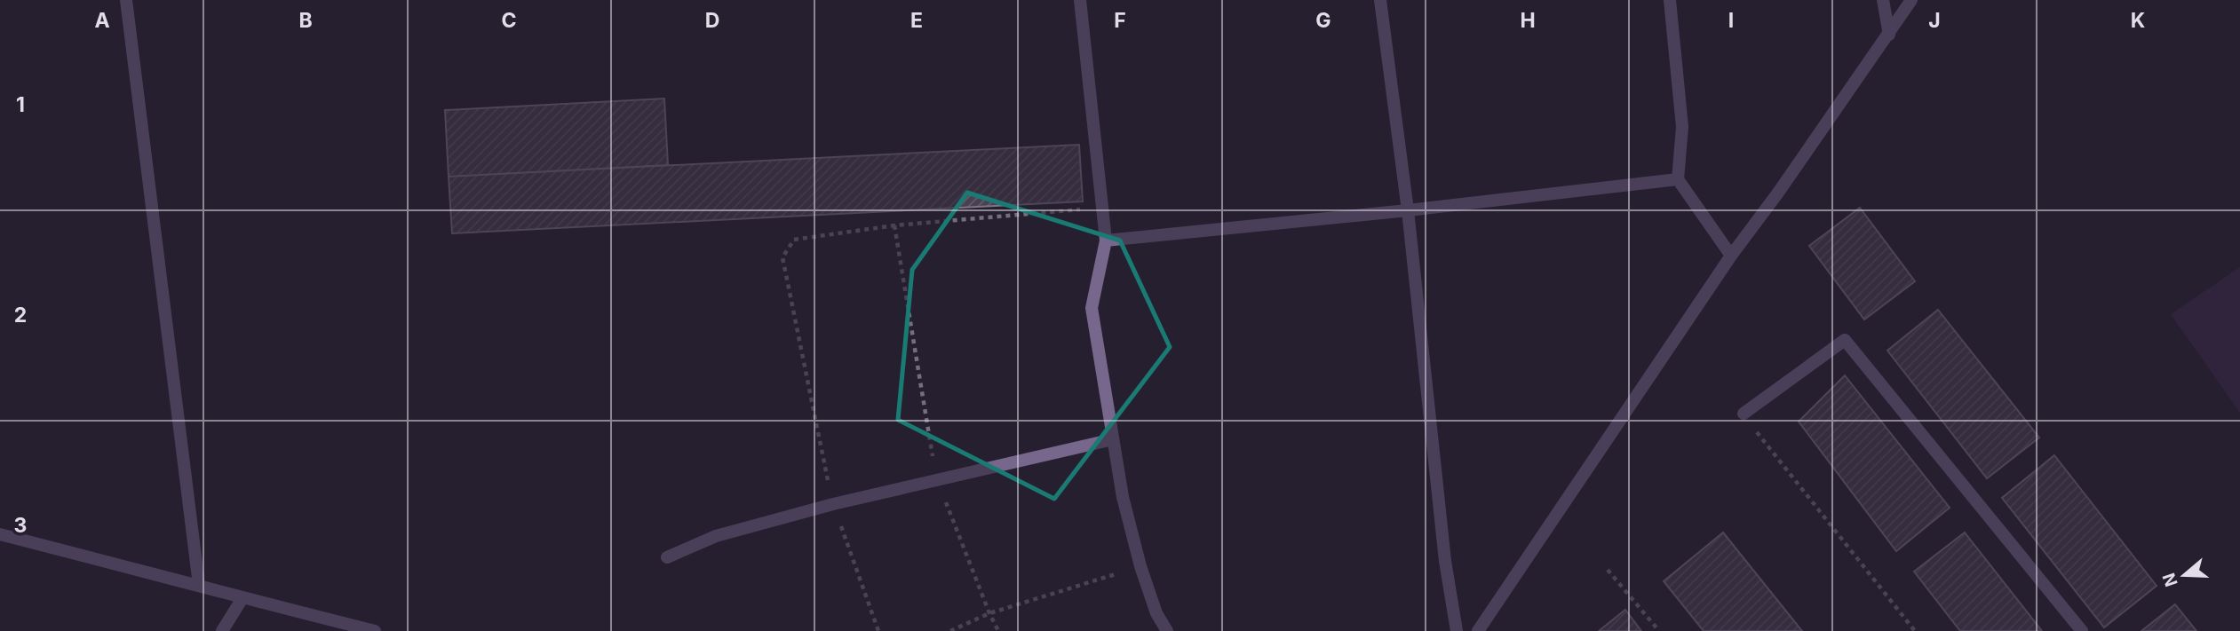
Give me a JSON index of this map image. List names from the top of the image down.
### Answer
{
  "north": "left",
  "grid": {
    "columns": [
      "A",
      "B",
      "C",
      "D",
      "E",
      "F",
      "G",
      "H",
      "I",
      "J",
      "K"
    ],
    "rows": ["1", "2", "3"]
  }
}
